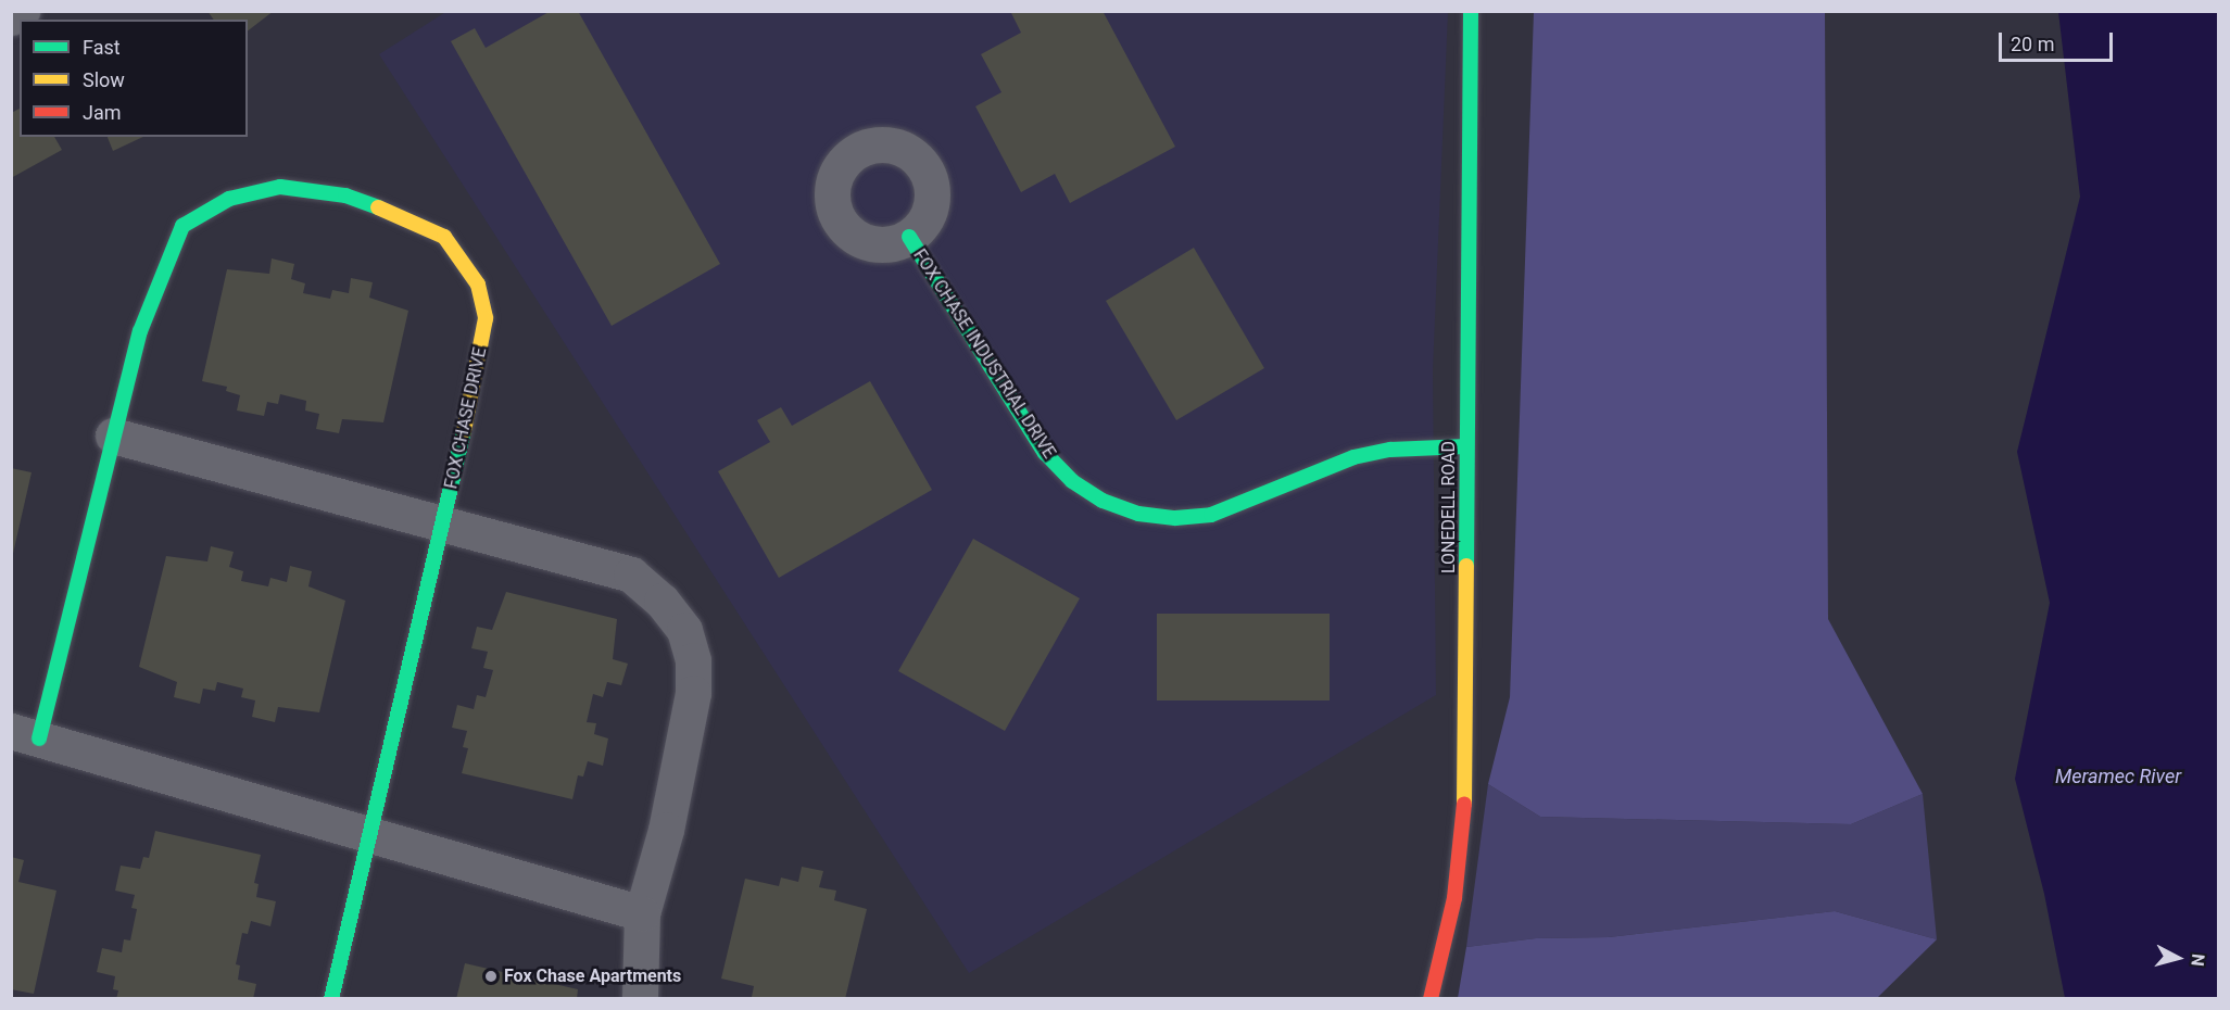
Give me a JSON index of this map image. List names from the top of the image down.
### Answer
{
  "streets": {
    "street": ["FOX CHASE INDUSTRIAL DRIVE", "FOX CHASE DRIVE", "LONEDELL ROAD"]
  },
  "crossings": [
    ["FOX CHASE INDUSTRIAL DRIVE", "LONEDELL ROAD"]
  ],
  "water": ["Meramec River"],
  "places": ["Fox Chase Apartments"],
  "legend": ["Fast", "Slow", "Jam"],
  "scale_bar": "20 m",
  "north": "right"
}
